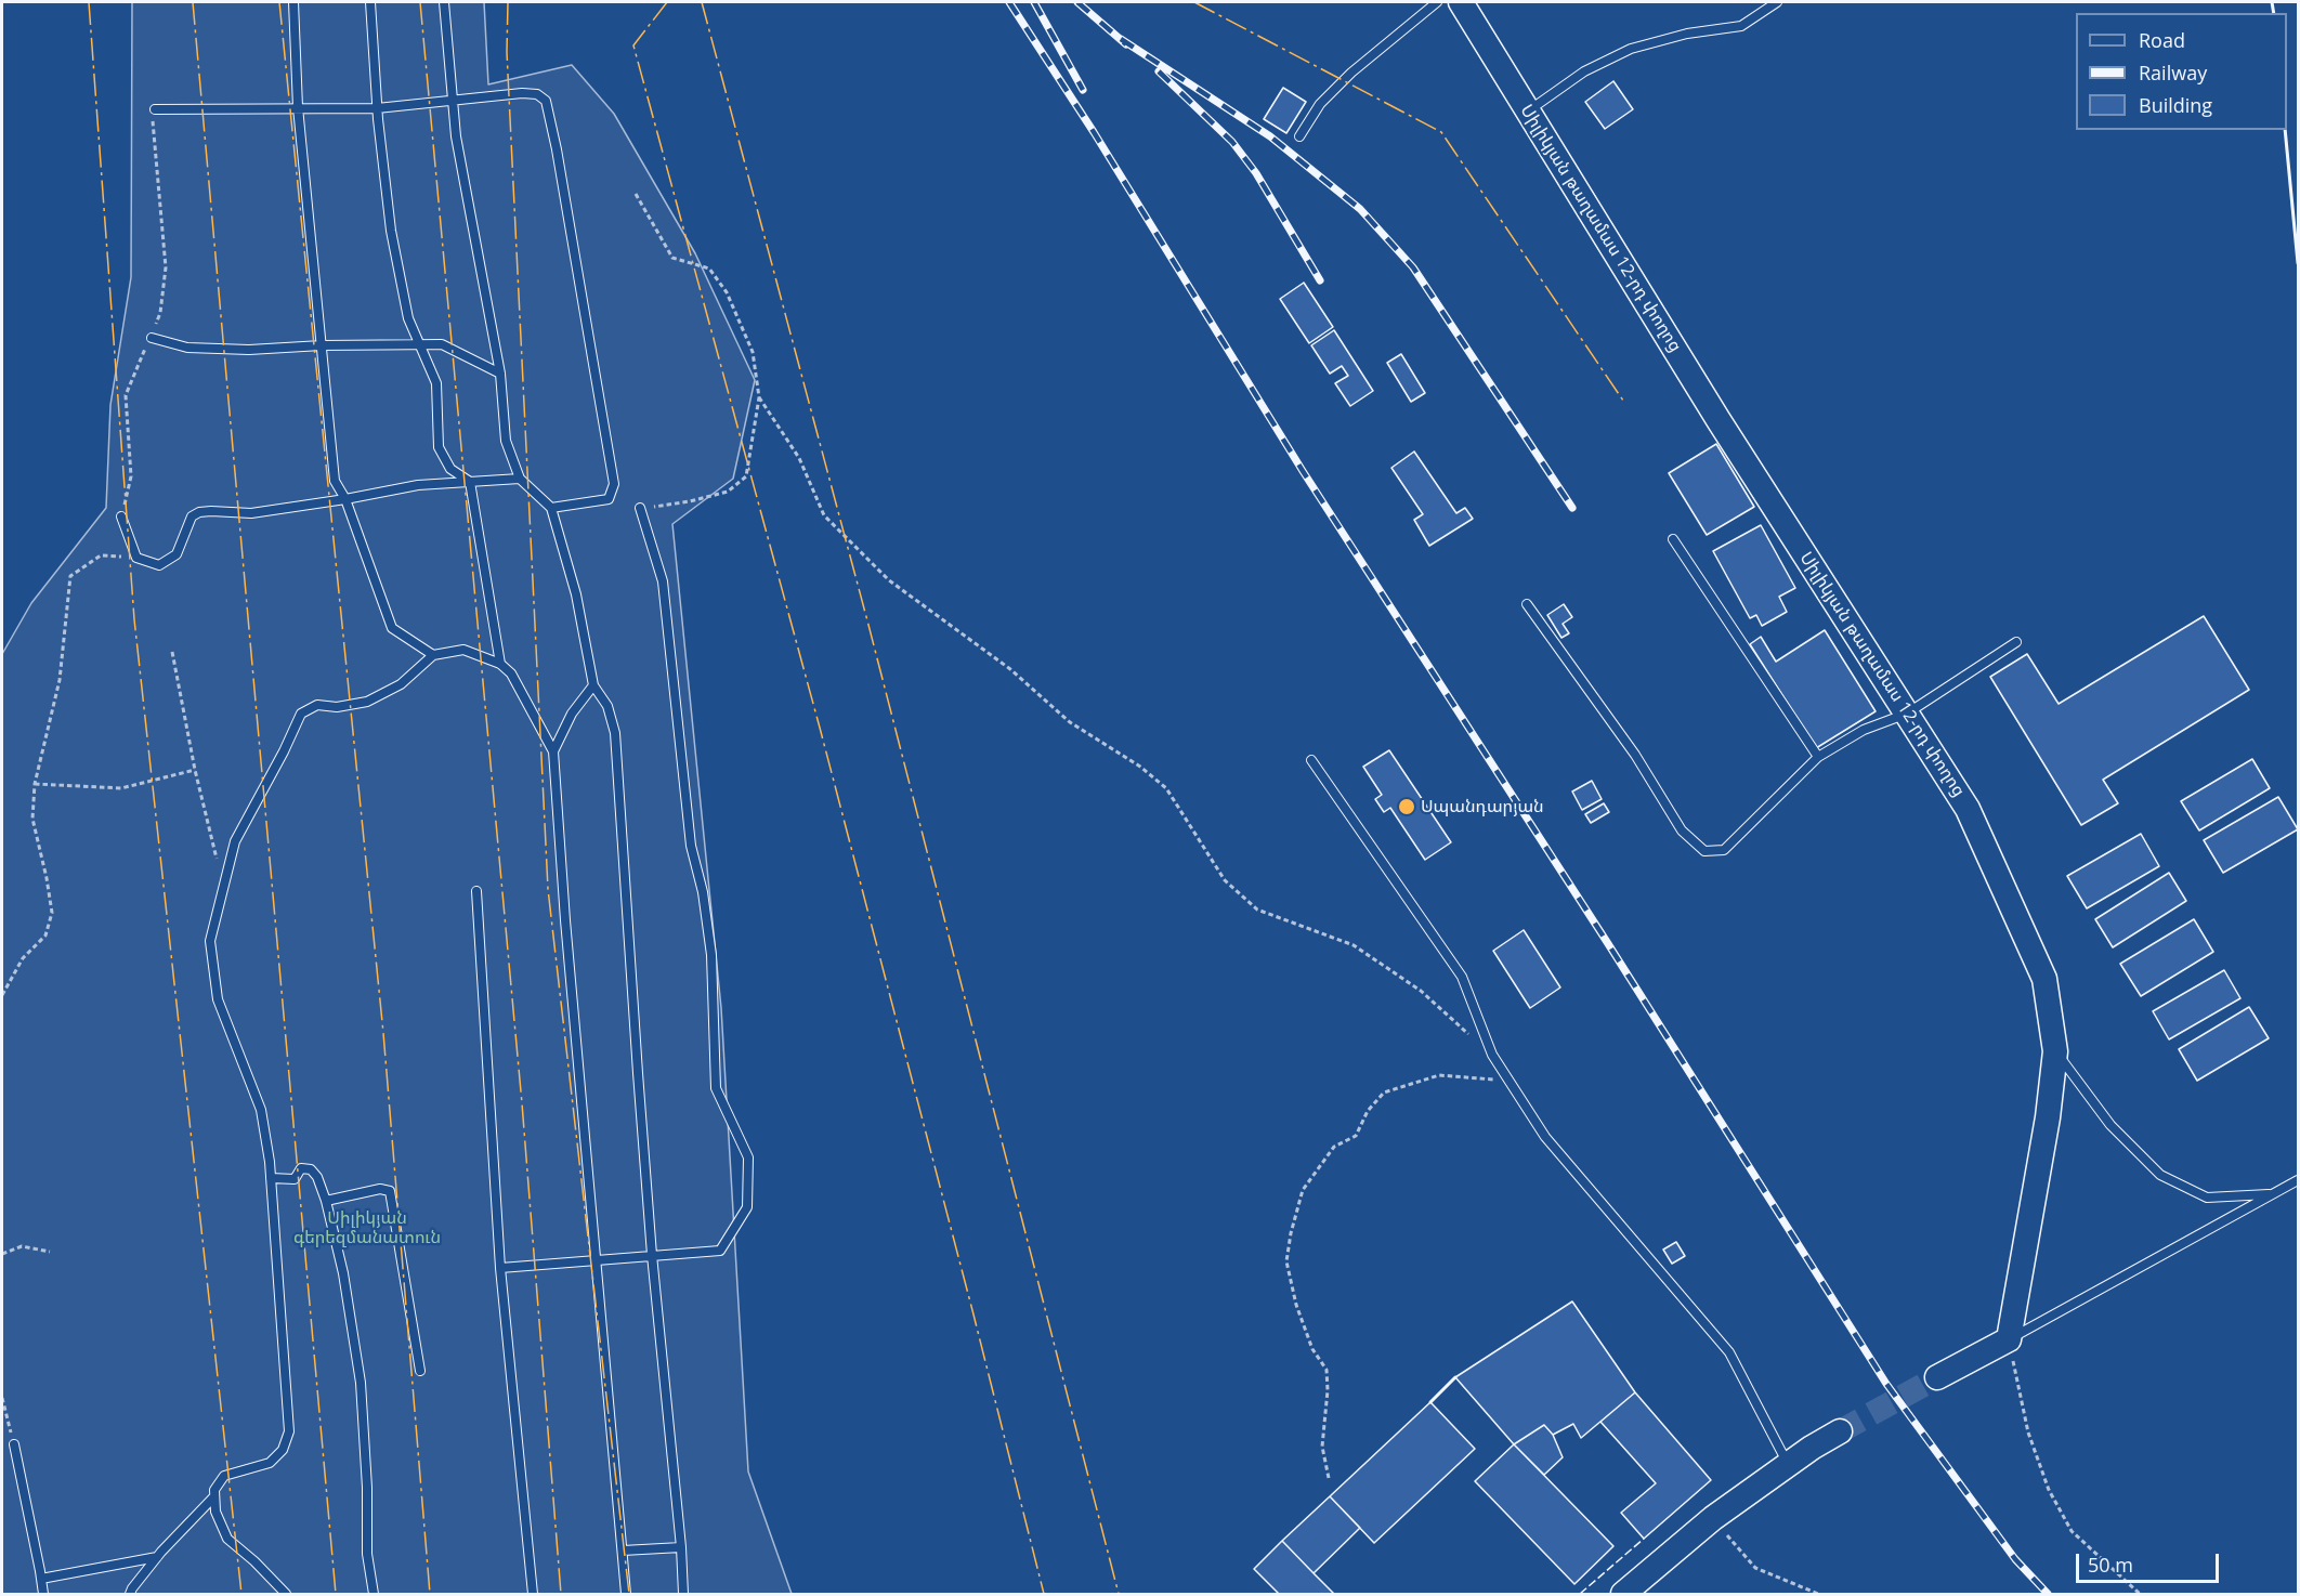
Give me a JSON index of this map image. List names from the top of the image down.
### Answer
{
  "streets": {
    "main road": ["Սիլիկյան թաղամաս 12-րդ փողոց"]
  },
  "parks": ["Սիլիկյան գերեզմանատուն"],
  "places": ["Սպանդարյան"],
  "legend": ["Road", "Railway", "Building"],
  "scale_bar": "50 m"
}
